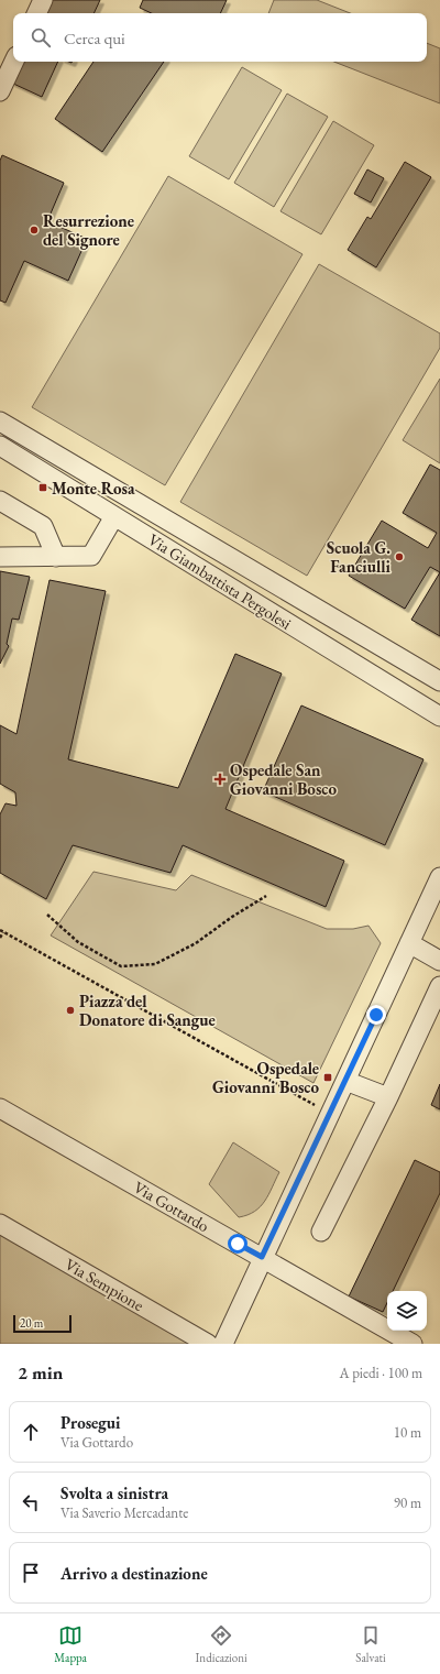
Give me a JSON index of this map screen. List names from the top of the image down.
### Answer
{
  "streets": {
    "street": ["Via Giambattista Pergolesi", "Via Gottardo", "Via Sempione"]
  },
  "places": {
    "other": ["Resurrezione del Signore", "Scuola G. Fanciulli", "Piazza del Donatore di Sangue"],
    "transit": ["Monte Rosa", "Ospedale Giovanni Bosco"],
    "health": ["Ospedale San Giovanni Bosco"]
  },
  "scale_bar": "20 m",
  "page": {
    "search": "Cerca qui",
    "scale": "20 m",
    "heading": ["2 min", "A piedi · 100 m"],
    "list": [
      ["Prosegui", "Via Gottardo", "10 m"],
      ["Svolta a sinistra", "Via Saverio Mercadante", "90 m"],
      "Arrivo a destinazione"
    ],
    "nav": ["Mappa", "Indicazioni", "Salvati"]
  }
}
